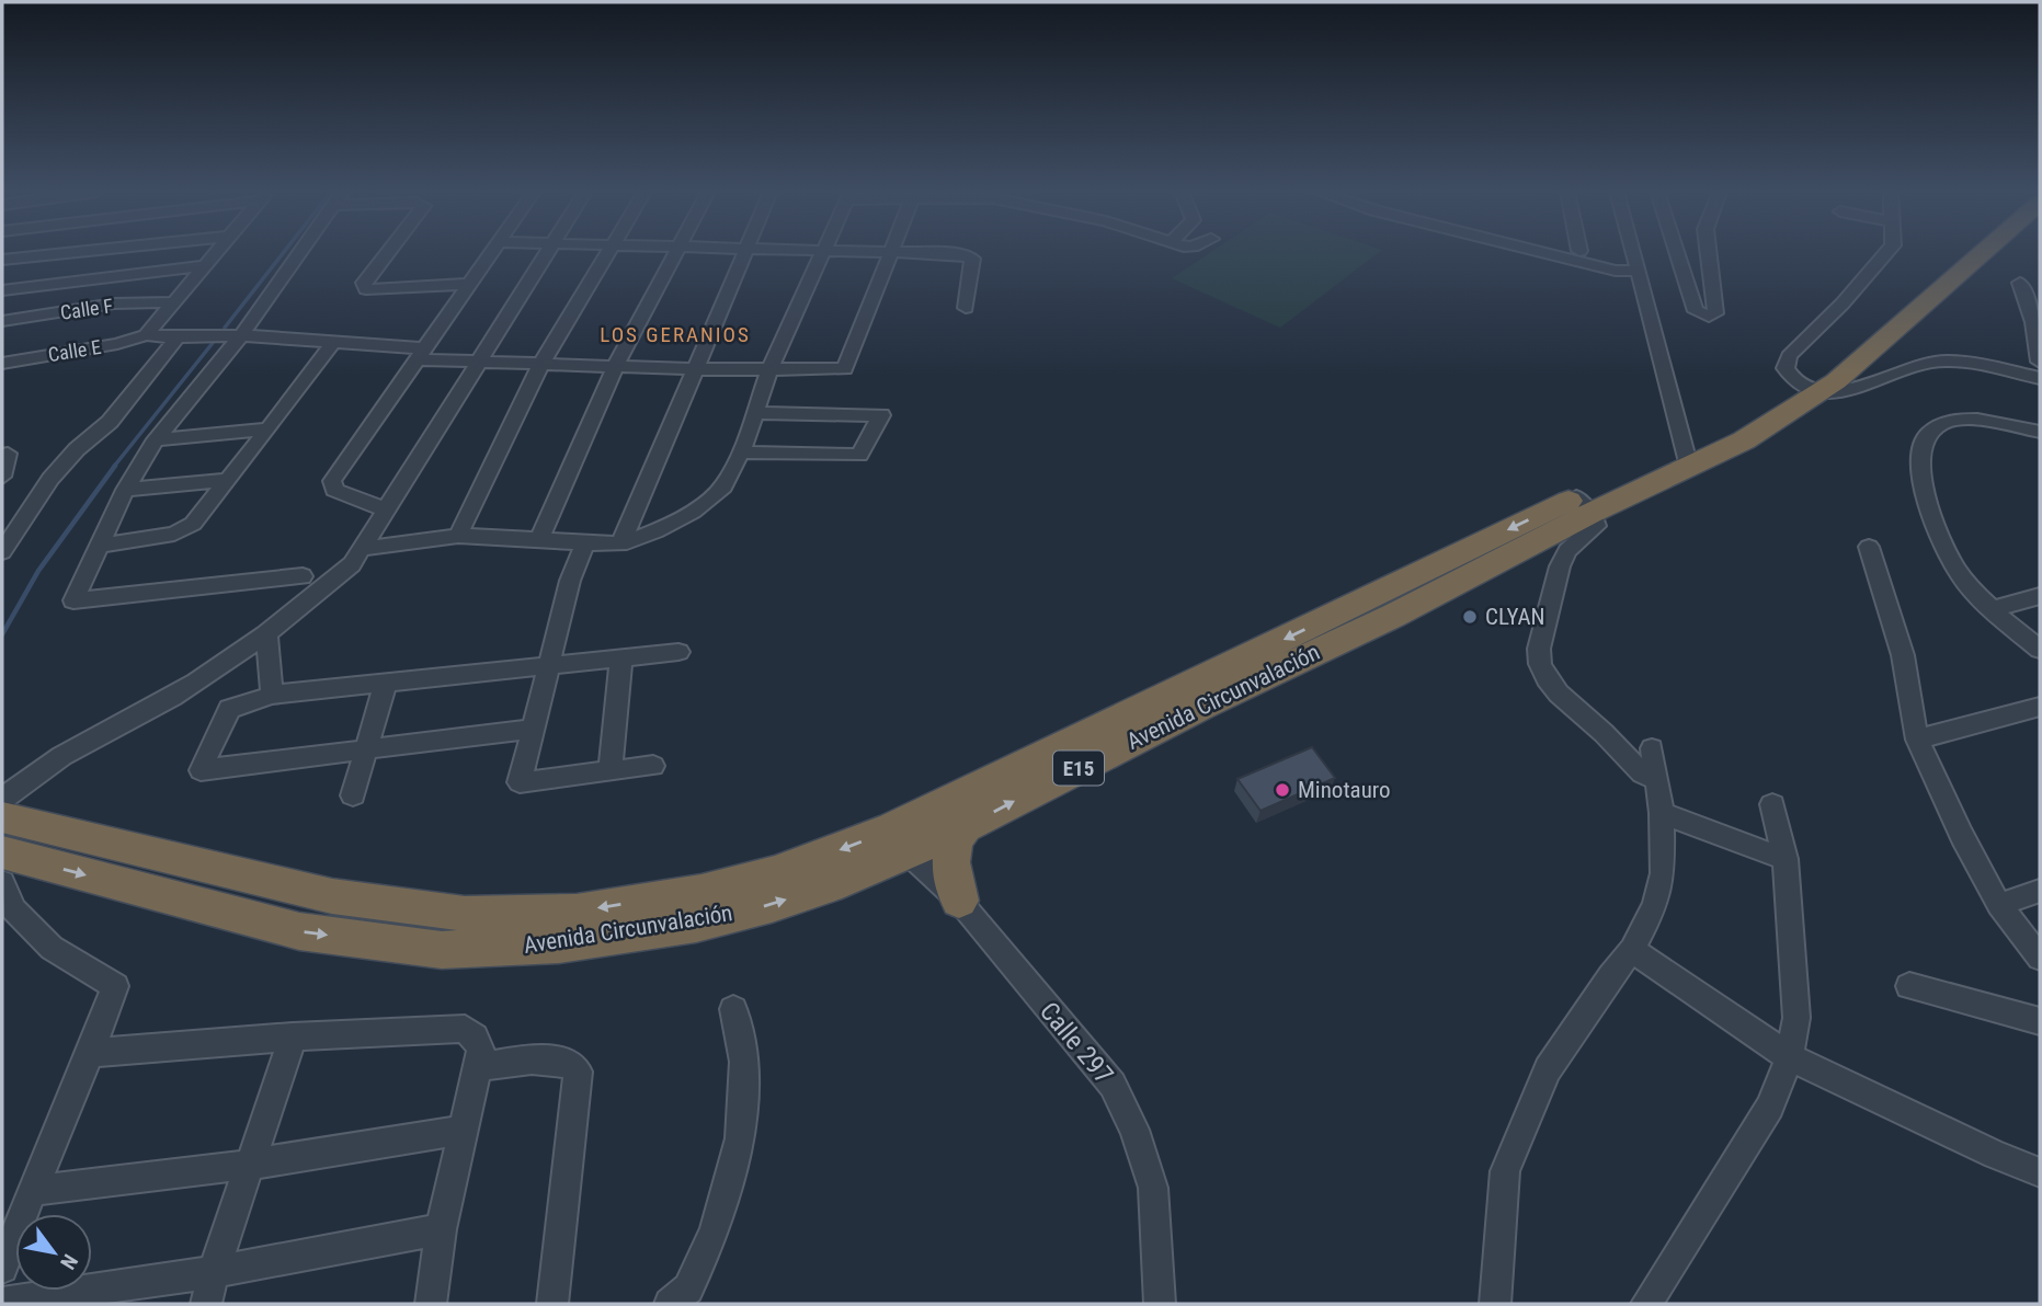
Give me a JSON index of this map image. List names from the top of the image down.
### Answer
{
  "streets": {
    "highway": ["Avenida Circunvalación", "E15"],
    "street": ["Calle F", "Calle E", "Calle 297"]
  },
  "crossings": [
    ["Avenida Circunvalación", "Calle 297"]
  ],
  "districts": ["LOS GERANIOS"],
  "places": ["CLYAN", "Minotauro"],
  "north": "bottom right"
}
